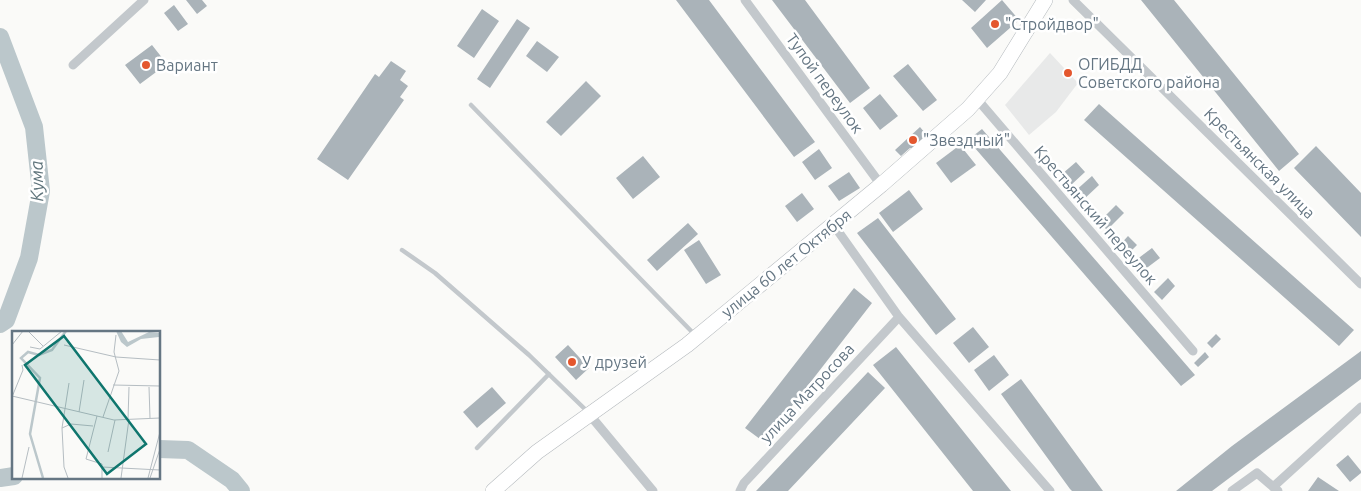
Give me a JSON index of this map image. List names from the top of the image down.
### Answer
{
  "streets": {
    "main road": ["улица 60 лет Октября"],
    "street": [
      "Тупой переулок",
      "Крестьянская улица",
      "Крестьянский переулок",
      "улица Матросова"
    ]
  },
  "crossings": [
    ["Тупой переулок", "улица 60 лет Октября"],
    ["Крестьянский переулок", "улица 60 лет Октября"]
  ],
  "water": ["Кума"],
  "places": [
    "\"Стройдвор\"",
    "Вариант",
    "ОГИБДД Советского района",
    "\"Звездный\"",
    "У друзей"
  ]
}
